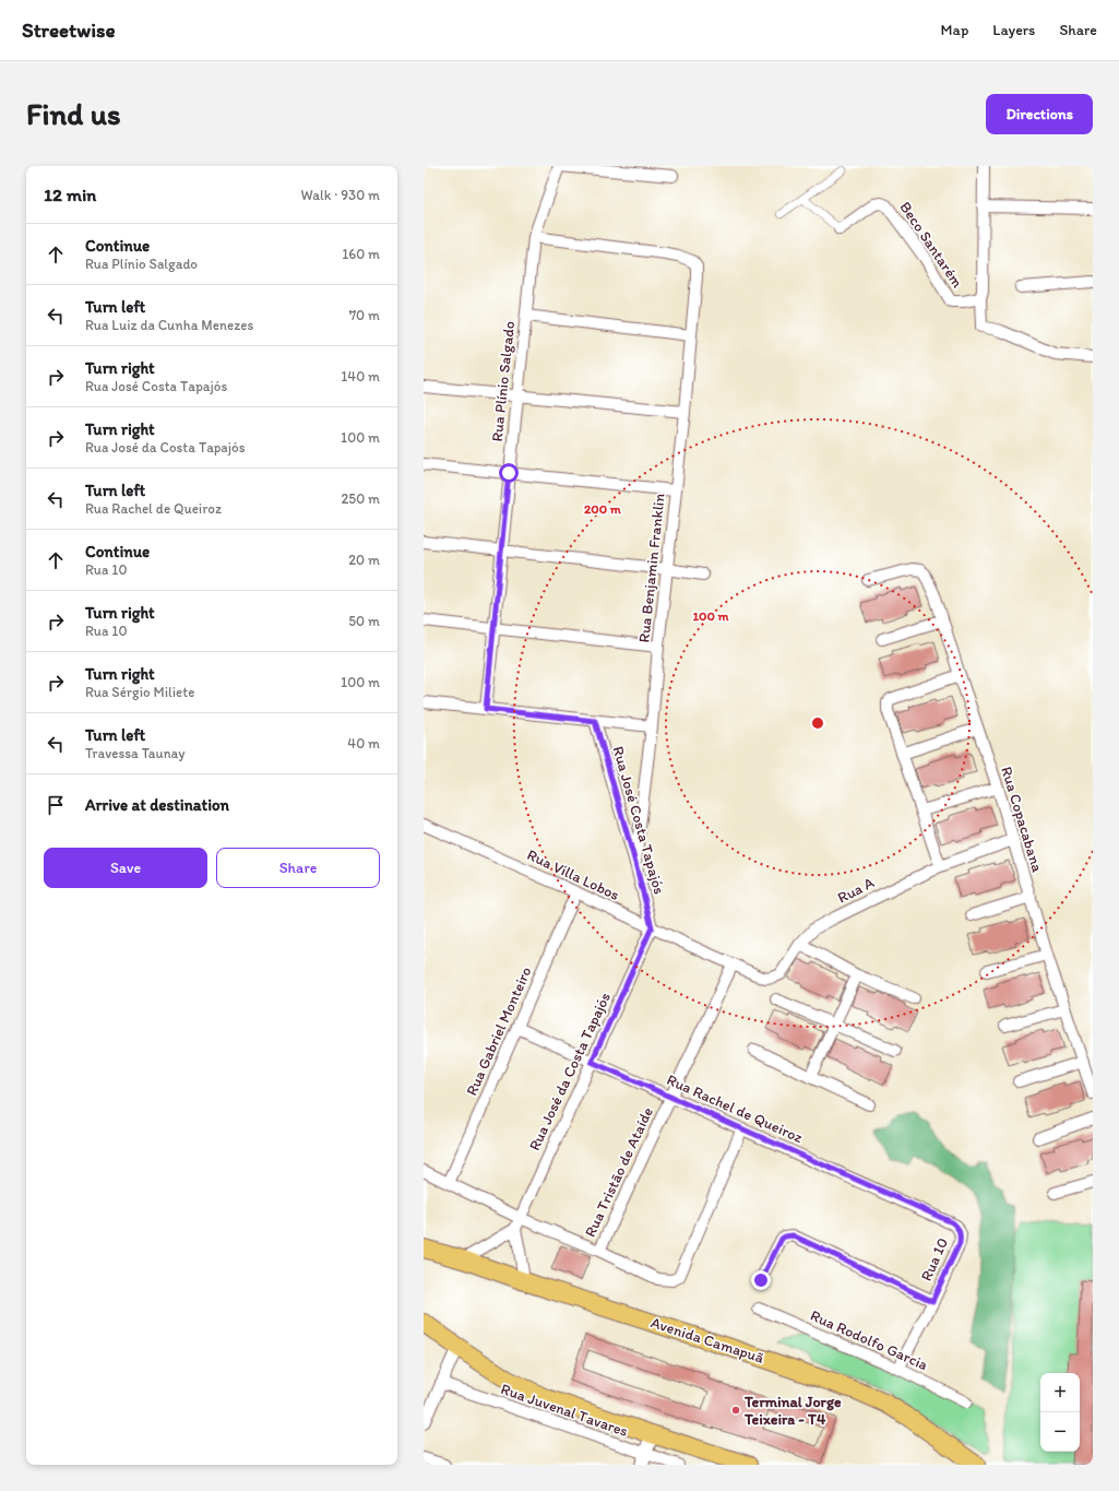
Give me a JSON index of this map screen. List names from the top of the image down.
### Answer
{
  "streets": {
    "main road": ["Avenida Camapuã"],
    "street": [
      "Beco Santarém",
      "Rua Plínio Salgado",
      "Rua Benjamin Franklin",
      "Rua Copacabana",
      "Rua José Costa Tapajós",
      "Rua Villa Lobos",
      "Rua A",
      "Rua Gabriel Monteiro",
      "Rua José da Costa Tapajós",
      "Rua Rachel de Queiroz",
      "Rua Tristão de Ataíde",
      "Rua 10",
      "Rua Rodolfo Garcia",
      "Rua Juvenal Tavares"
    ]
  },
  "crossings": [
    ["Rua Plínio Salgado", "Rua Benjamin Franklin"],
    ["Rua Benjamin Franklin", "Rua José Costa Tapajós"],
    ["Rua Copacabana", "Rua A"],
    ["Rua José Costa Tapajós", "Rua Villa Lobos"],
    ["Rua José Costa Tapajós", "Rua José da Costa Tapajós"],
    ["Rua Villa Lobos", "Rua A"],
    ["Rua Villa Lobos", "Rua Gabriel Monteiro"],
    ["Rua Villa Lobos", "Rua José da Costa Tapajós"],
    ["Rua Villa Lobos", "Rua Tristão de Ataíde"],
    ["Rua A", "Rua Tristão de Ataíde"],
    ["Rua Gabriel Monteiro", "Rua Rachel de Queiroz"],
    ["Rua José da Costa Tapajós", "Rua Rachel de Queiroz"],
    ["Rua Rachel de Queiroz", "Rua Tristão de Ataíde"],
    ["Rua Rachel de Queiroz", "Rua 10"],
    ["Rua 10", "Rua Rodolfo Garcia"]
  ],
  "places": ["Terminal Jorge Teixeira - T4"],
  "page": {
    "header": "Streetwise",
    "nav": ["Map", "Layers", "Share"],
    "buttons": [
      "Directions",
      ["Save", "Share"]
    ],
    "title": "Find us",
    "heading": ["12 min", "Walk · 930 m"],
    "list": [
      ["Continue", "Rua Plínio Salgado", "160 m"],
      ["Turn left", "Rua Luiz da Cunha Menezes", "70 m"],
      ["Turn right", "Rua José Costa Tapajós", "140 m"],
      ["Turn right", "Rua José da Costa Tapajós", "100 m"],
      ["Turn left", "Rua Rachel de Queiroz", "250 m"],
      ["Continue", "Rua 10", "20 m"],
      ["Turn right", "Rua 10", "50 m"],
      ["Turn right", "Rua Sérgio Miliete", "100 m"],
      ["Turn left", "Travessa Taunay", "40 m"],
      "Arrive at destination"
    ],
    "map_buttons": ["+", "−"]
  },
  "rings": ["200 m", "100 m"]
}
